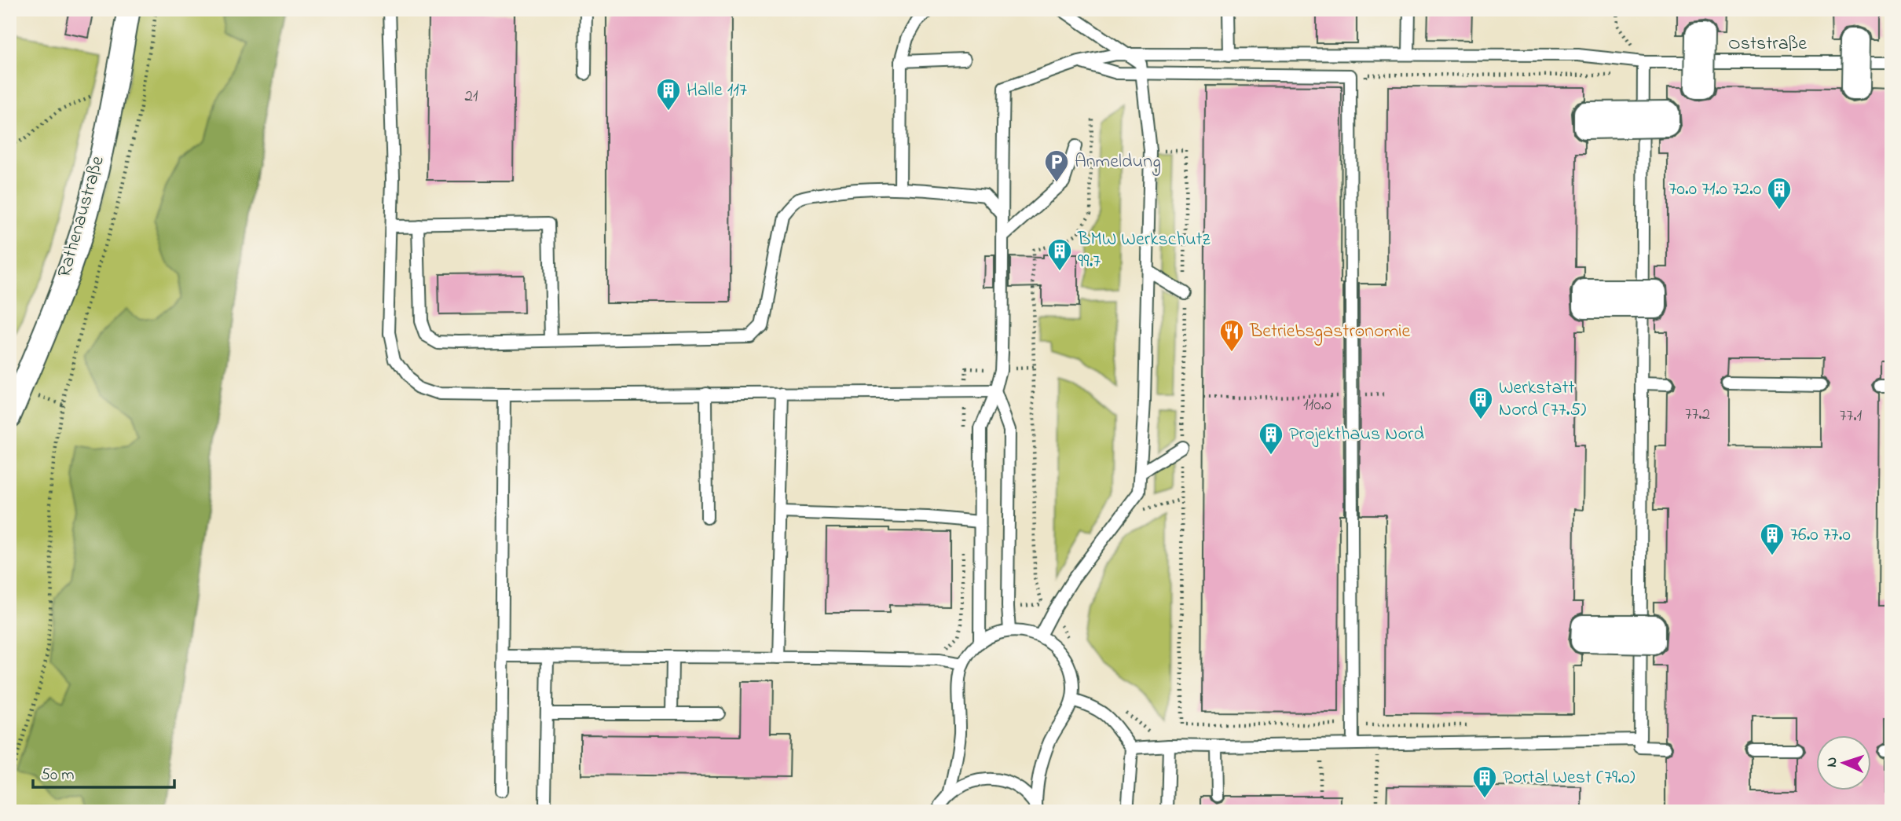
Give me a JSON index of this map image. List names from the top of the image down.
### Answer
{
  "streets": {
    "street": ["Rathenaustraße"],
    "lane": ["Oststraße"]
  },
  "places": {
    "building": [
      "Halle 117",
      "70.0 71.0 72.0",
      "BMW Werkschutz 99.7",
      "Werkstatt Nord (77.5)",
      "Projekthaus Nord",
      "76.0 77.0",
      "Portal West (79.0)"
    ],
    "parking": ["Anmeldung"],
    "restaurant": ["Betriebsgastronomie"]
  },
  "house_numbers": [
    "21",
    "110.0",
    "77.2",
    "77.1"
  ],
  "scale_bar": "50 m",
  "north": "left"
}
